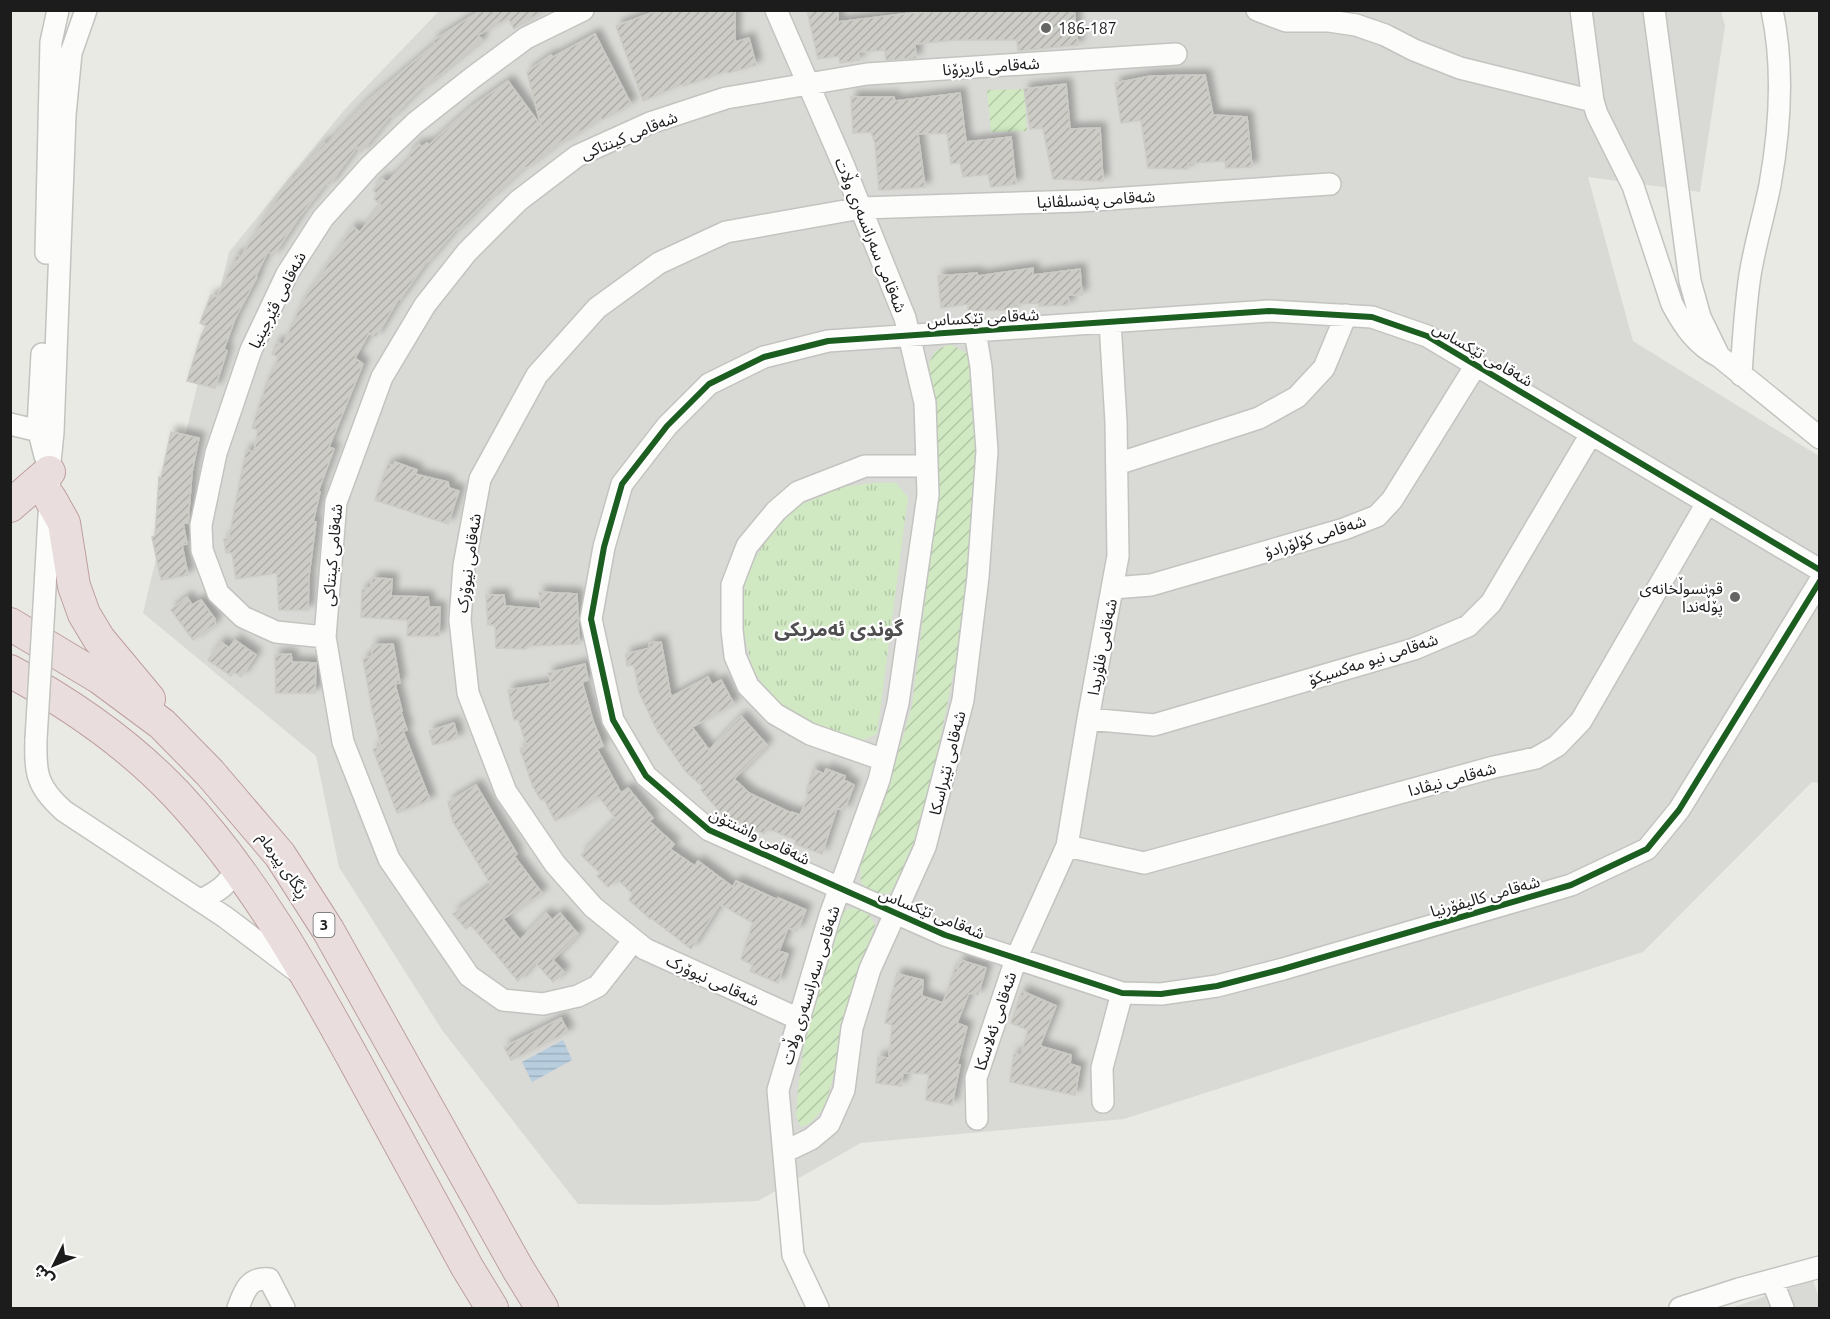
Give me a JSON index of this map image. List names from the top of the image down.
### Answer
{
  "streets": {
    "highway": ["ڕێگای پیرمام", "3"],
    "street": [
      "شەقامی ئاریزۆنا",
      "شەقامی کینتاکی",
      "شەقامی پەنسلڤانیا",
      "شەقامی سەرانسەری وڵات",
      "شەقامی ڤێرجینیا",
      "شەقامی تێکساس",
      "شەقامی کۆلۆرادۆ",
      "شەقامی نیوۆرک",
      "شەقامی فلۆریدا",
      "شەقامی نیو مەکسیکۆ",
      "شەقامی نێبراسکا",
      "شەقامی نیڤادا",
      "شەقامی واشنتۆن",
      "شەقامی کالیفۆرنیا",
      "شەقامی ئەلاسکا"
    ]
  },
  "crossings": [
    ["شەقامی ئاریزۆنا", "شەقامی کینتاکی"],
    ["شەقامی ئاریزۆنا", "شەقامی سەرانسەری وڵات"],
    ["شەقامی کینتاکی", "شەقامی سەرانسەری وڵات"],
    ["شەقامی کینتاکی", "شەقامی ڤێرجینیا"],
    ["شەقامی کینتاکی", "شەقامی نیوۆرک"],
    ["شەقامی پەنسلڤانیا", "شەقامی سەرانسەری وڵات"],
    ["شەقامی پەنسلڤانیا", "شەقامی نیوۆرک"],
    ["شەقامی سەرانسەری وڵات", "شەقامی تێکساس"],
    ["شەقامی سەرانسەری وڵات", "شەقامی نیوۆرک"],
    ["شەقامی سەرانسەری وڵات", "شەقامی نێبراسکا"],
    ["شەقامی سەرانسەری وڵات", "شەقامی واشنتۆن"],
    ["شەقامی تێکساس", "شەقامی کۆلۆرادۆ"],
    ["شەقامی تێکساس", "شەقامی فلۆریدا"],
    ["شەقامی تێکساس", "شەقامی نیو مەکسیکۆ"],
    ["شەقامی تێکساس", "شەقامی نێبراسکا"],
    ["شەقامی تێکساس", "شەقامی نیڤادا"],
    ["شەقامی تێکساس", "شەقامی واشنتۆن"],
    ["شەقامی تێکساس", "شەقامی کالیفۆرنیا"],
    ["شەقامی تێکساس", "شەقامی ئەلاسکا"],
    ["شەقامی کۆلۆرادۆ", "شەقامی فلۆریدا"],
    ["شەقامی فلۆریدا", "شەقامی نیو مەکسیکۆ"],
    ["شەقامی فلۆریدا", "شەقامی نیڤادا"],
    ["شەقامی فلۆریدا", "شەقامی کالیفۆرنیا"],
    ["شەقامی فلۆریدا", "شەقامی ئەلاسکا"],
    ["شەقامی کالیفۆرنیا", "شەقامی ئەلاسکا"]
  ],
  "districts": ["گوندی ئەمریکی"],
  "places": ["186-187", "قونسوڵخانەی پۆڵەندا"],
  "north": "bottom left"
}
